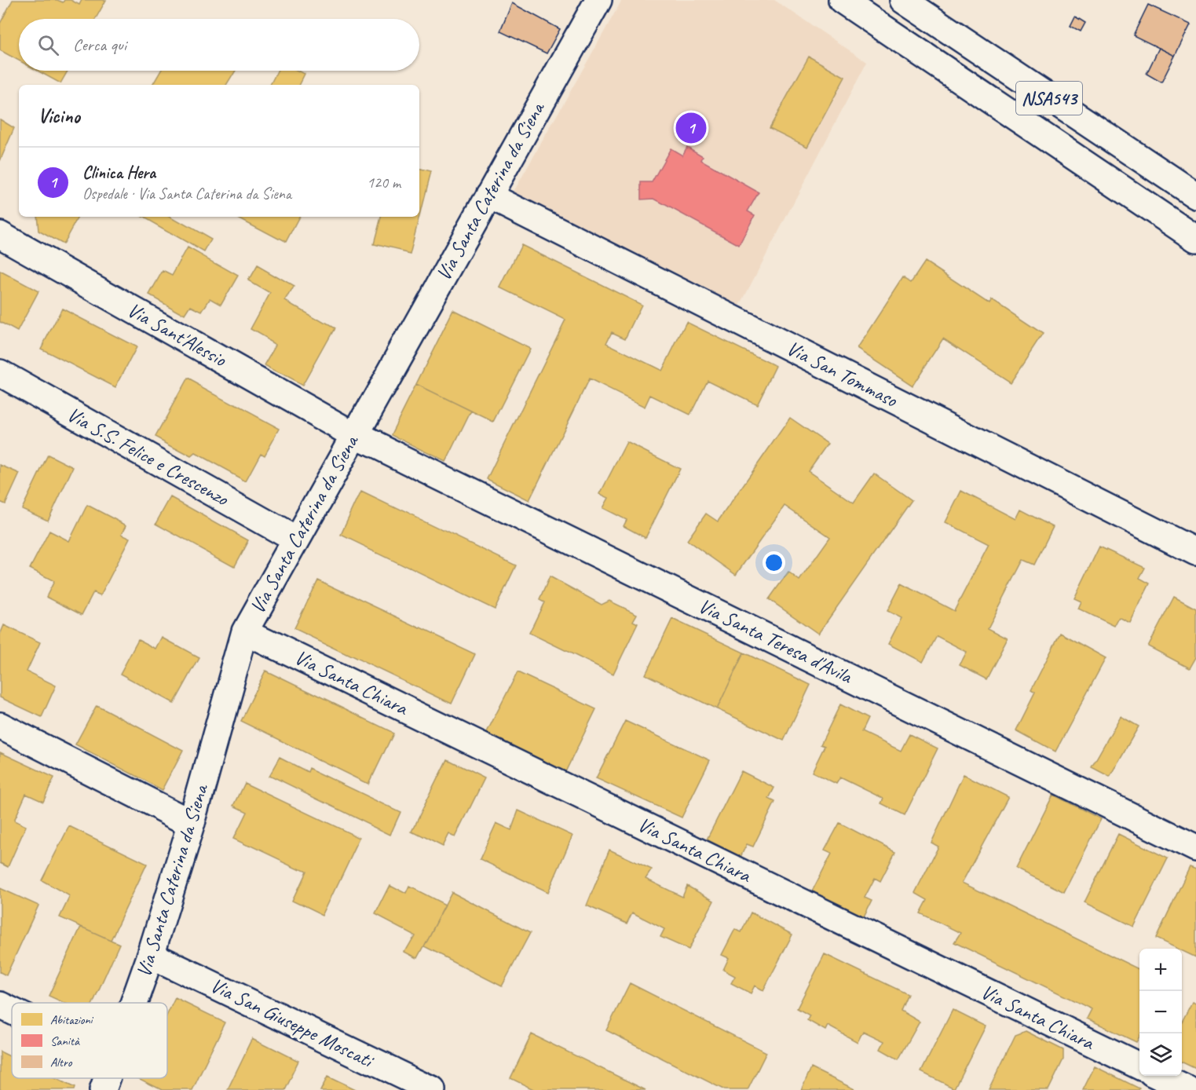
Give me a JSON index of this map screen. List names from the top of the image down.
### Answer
{
  "streets": {
    "main road": [
      "NSA543",
      "Via Santa Caterina da Siena",
      "Via Sant'Alessio",
      "Via San Tommaso",
      "Via S.S. Felice e Crescenzo",
      "Via Santa Teresa d'Avila",
      "Via Santa Chiara",
      "Via San Giuseppe Moscati"
    ]
  },
  "crossings": [
    ["Via Santa Caterina da Siena", "Via Sant'Alessio"],
    ["Via Santa Caterina da Siena", "Via San Tommaso"],
    ["Via Santa Caterina da Siena", "Via S.S. Felice e Crescenzo"],
    ["Via Santa Caterina da Siena", "Via Santa Teresa d'Avila"],
    ["Via Santa Caterina da Siena", "Via Santa Chiara"],
    ["Via Santa Caterina da Siena", "Via San Giuseppe Moscati"],
    ["Via Sant'Alessio", "Via Santa Teresa d'Avila"]
  ],
  "legend": ["Abitazioni", "Sanità", "Altro"],
  "page": {
    "search": "Cerca qui",
    "heading": "Vicino",
    "pins": "1",
    "list": [
      {
        "mark": "1",
        "name": "Clinica Hera",
        "note": "Ospedale · Via Santa Caterina da Siena",
        "value": "120 m"
      }
    ],
    "map_buttons": ["+", "−"]
  }
}
